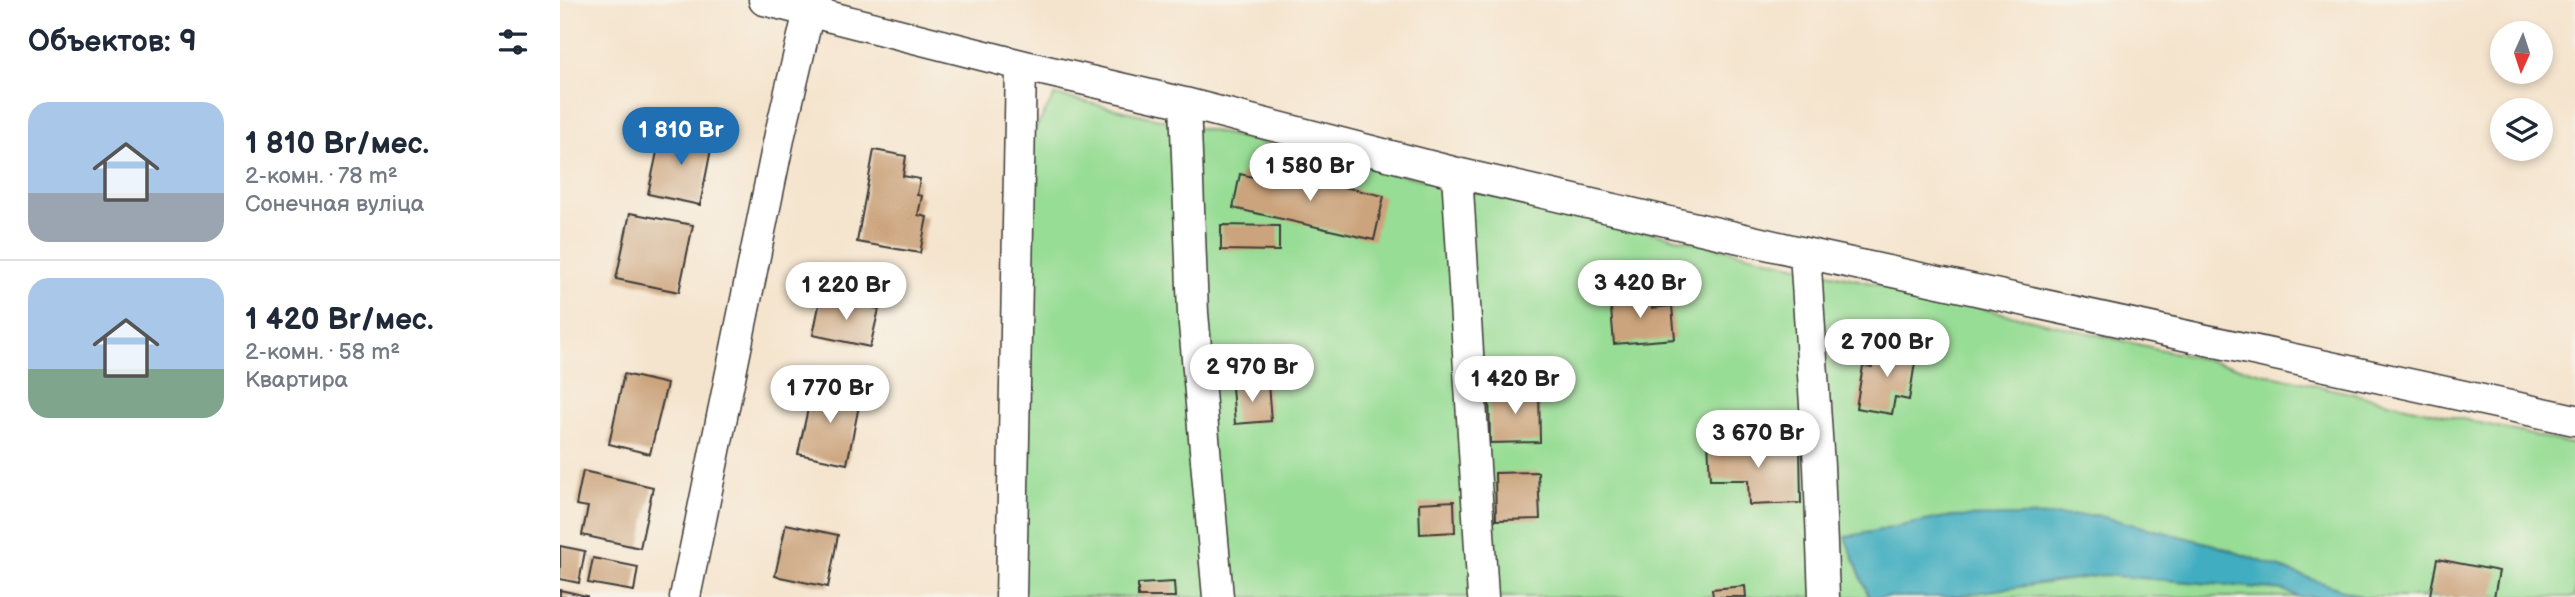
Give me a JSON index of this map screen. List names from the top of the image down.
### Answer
{
  "north": "bottom",
  "page": {
    "heading": "Объектов: 9",
    "list": [
      {
        "name": "1 810 Br/мес.",
        "note": "2-комн. · 78 m² · Сонечная вуліца"
      },
      {
        "name": "1 420 Br/мес.",
        "note": "2-комн. · 58 m² · Квартира"
      }
    ],
    "price": [
      "1 810 Br",
      "1 580 Br",
      "3 420 Br",
      "1 220 Br",
      "2 700 Br",
      "2 970 Br",
      "1 420 Br",
      "1 770 Br",
      "3 670 Br"
    ]
  }
}
